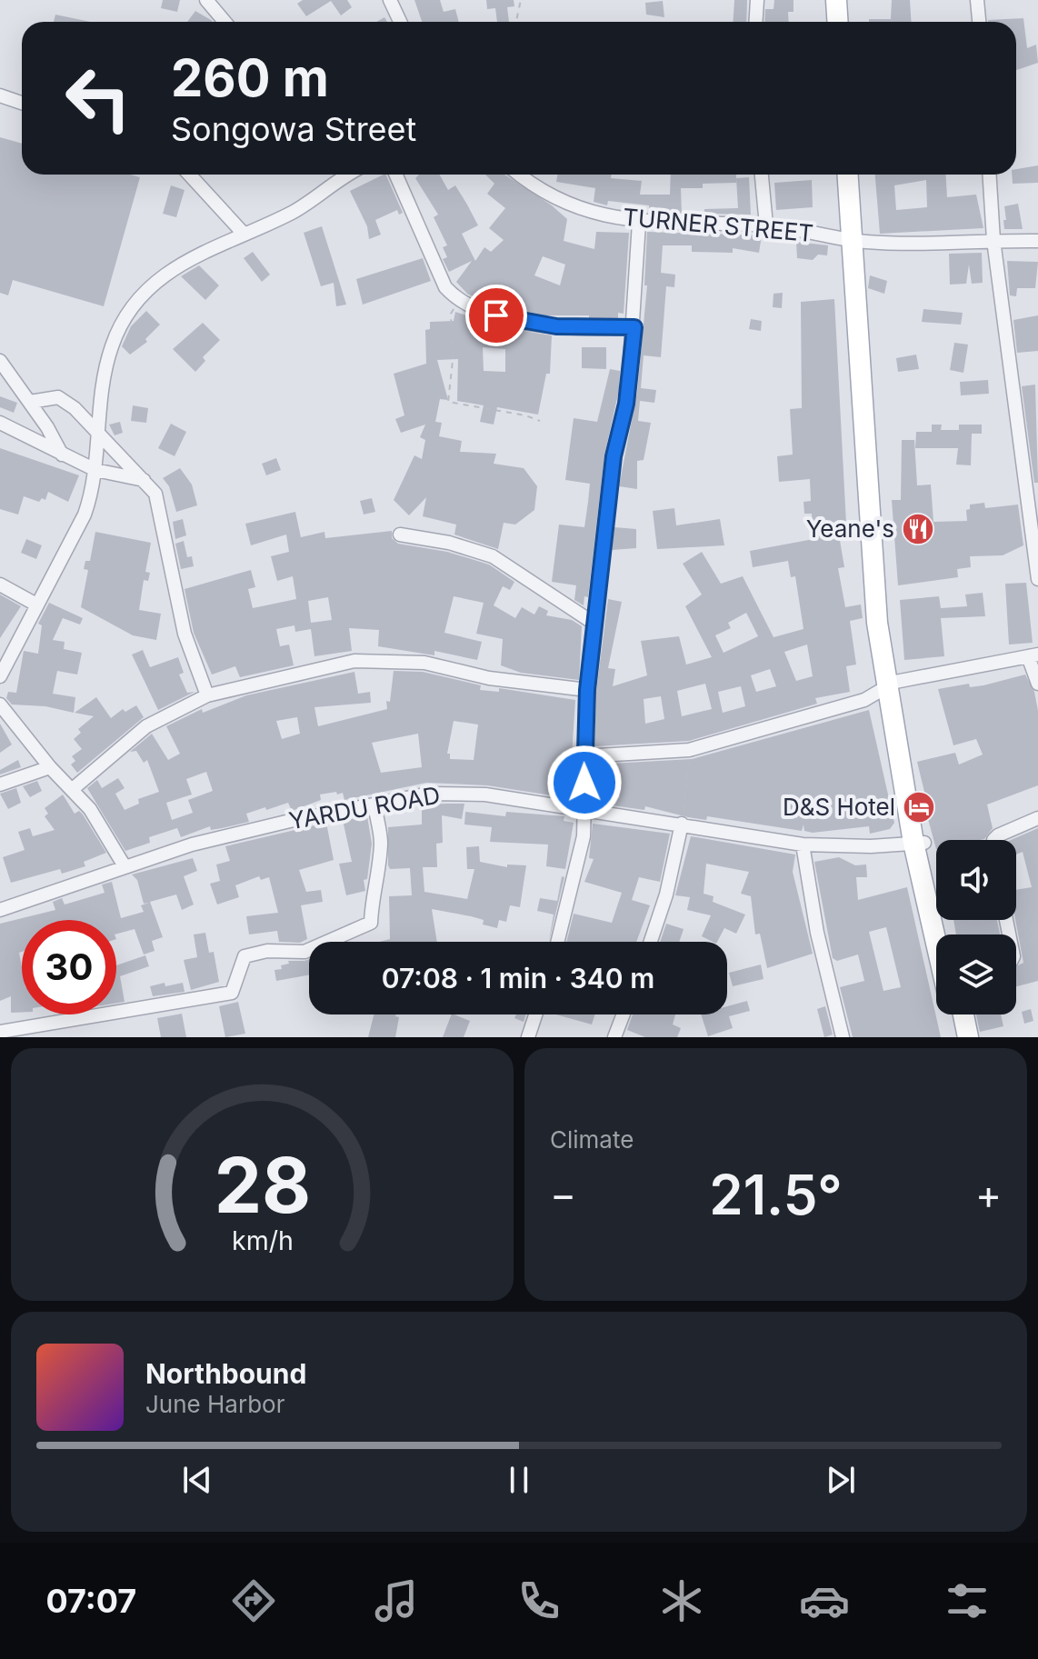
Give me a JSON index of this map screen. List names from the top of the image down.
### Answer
{
  "streets": {
    "street": ["TURNER STREET", "YARDU ROAD"]
  },
  "places": {
    "restaurant": ["Yeane's"],
    "hotel": ["D&S Hotel"]
  },
  "page": {
    "turn": ["260 m", "Songowa Street"],
    "limit": "30",
    "trip": "07:08 · 1 min · 340 m",
    "tile": "Climate",
    "heat": ["−", "21.5°", "+"],
    "song": ["Northbound", "June Harbor"],
    "tabs": "07:07",
    "gauge": ["28", "km/h"]
  }
}
